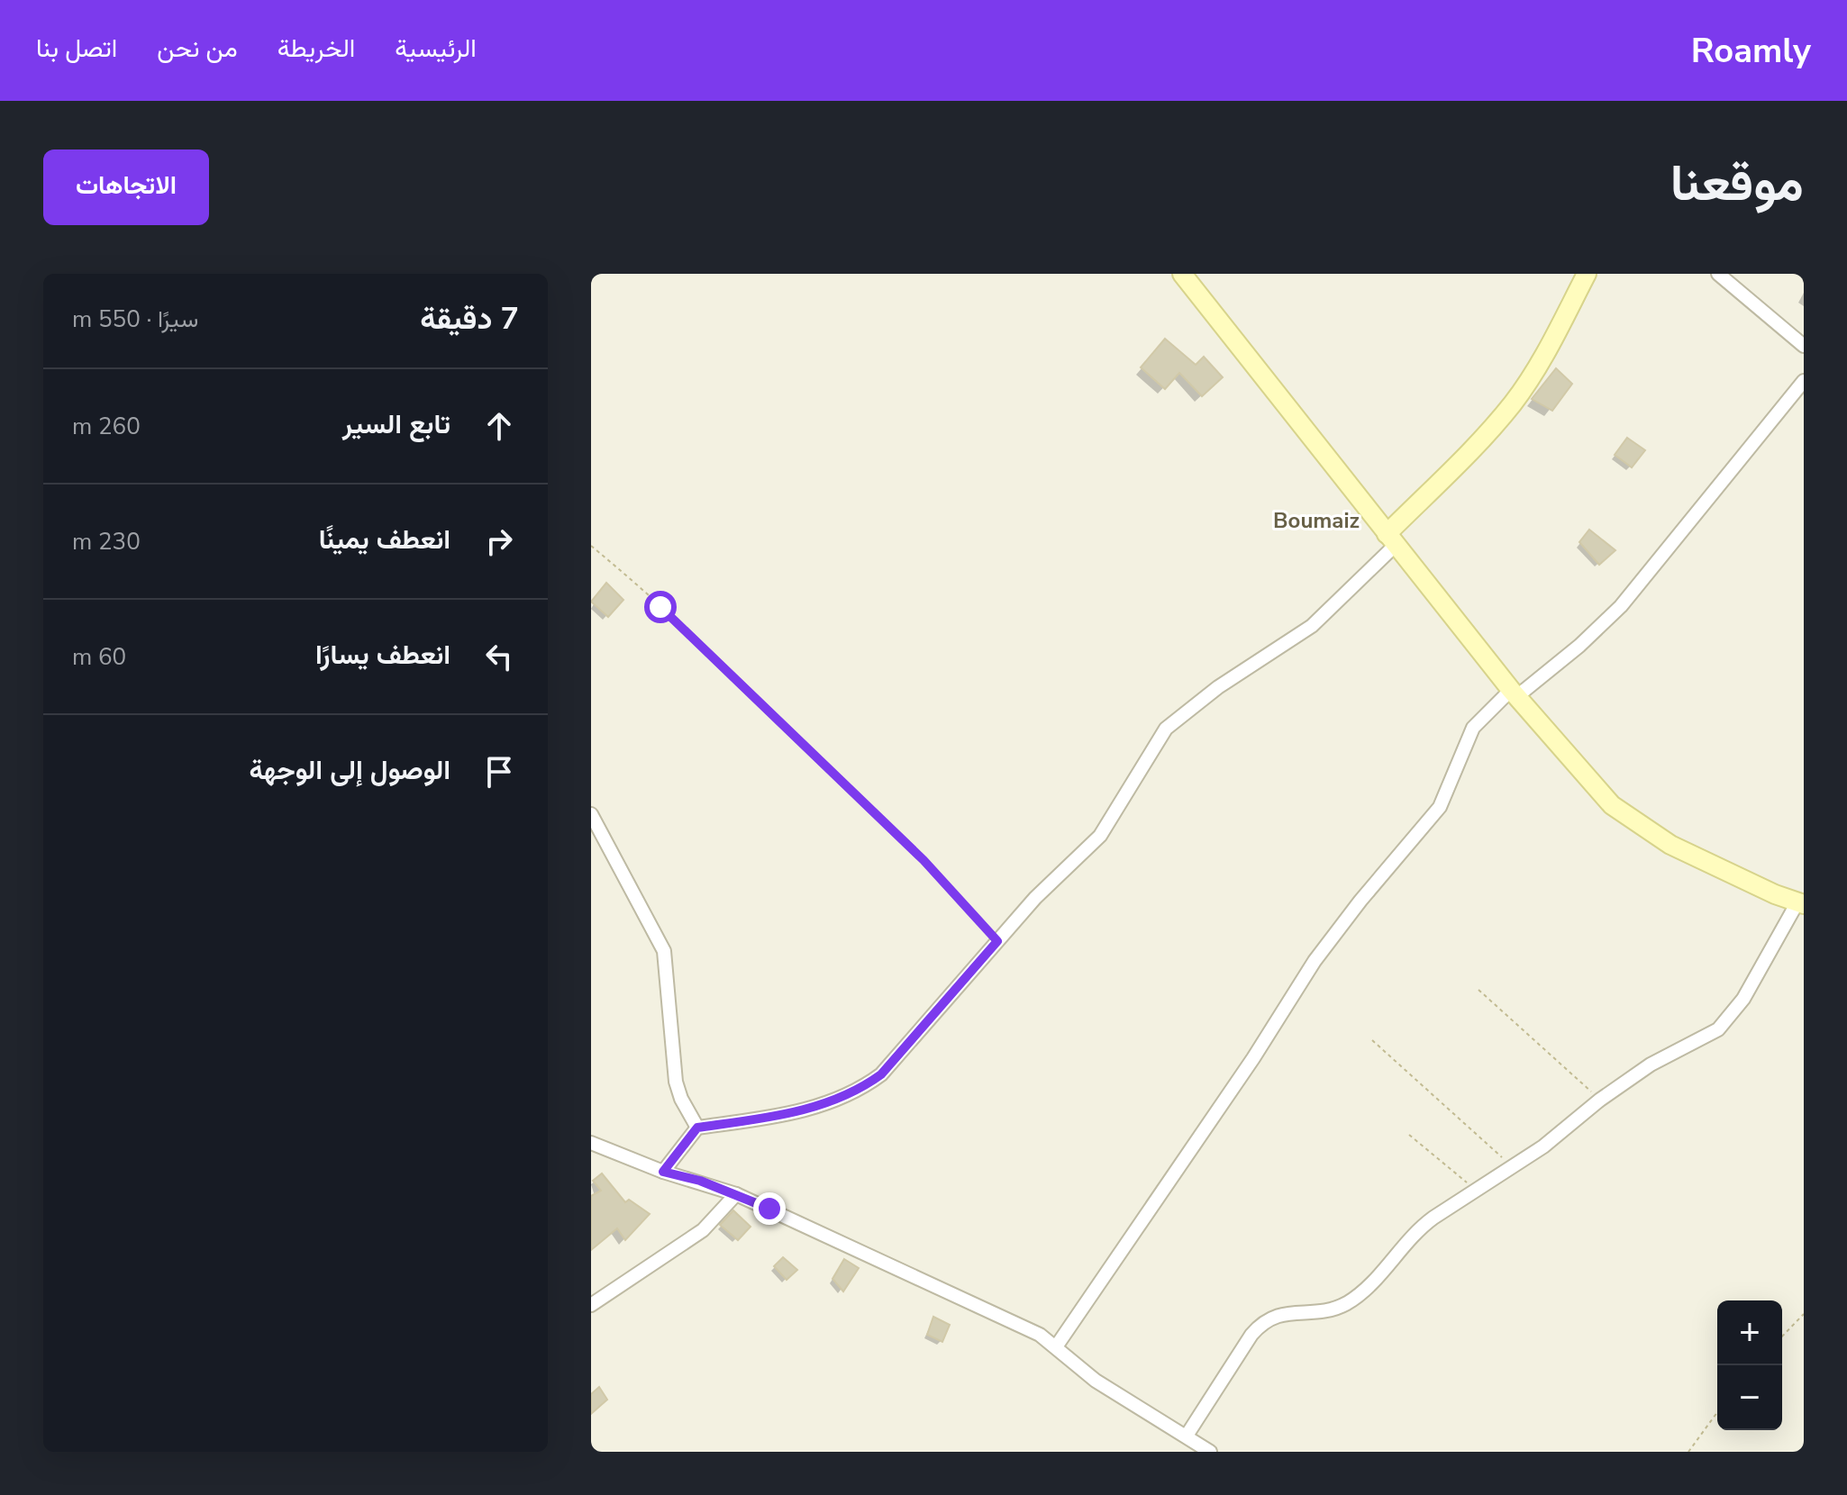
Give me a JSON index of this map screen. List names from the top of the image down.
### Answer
{
  "districts": ["Boumaiz"],
  "page": {
    "header": "Roamly",
    "nav": [
      "الرئيسية",
      "الخريطة",
      "من نحن",
      "اتصل بنا"
    ],
    "title": "موقعنا",
    "buttons": "الاتجاهات",
    "heading": ["7 دقيقة", "سيرًا · 550 m"],
    "list": [
      ["تابع السير", "260 m"],
      ["انعطف يمينًا", "230 m"],
      ["انعطف يسارًا", "60 m"],
      "الوصول إلى الوجهة"
    ],
    "map_buttons": ["+", "−"]
  }
}
